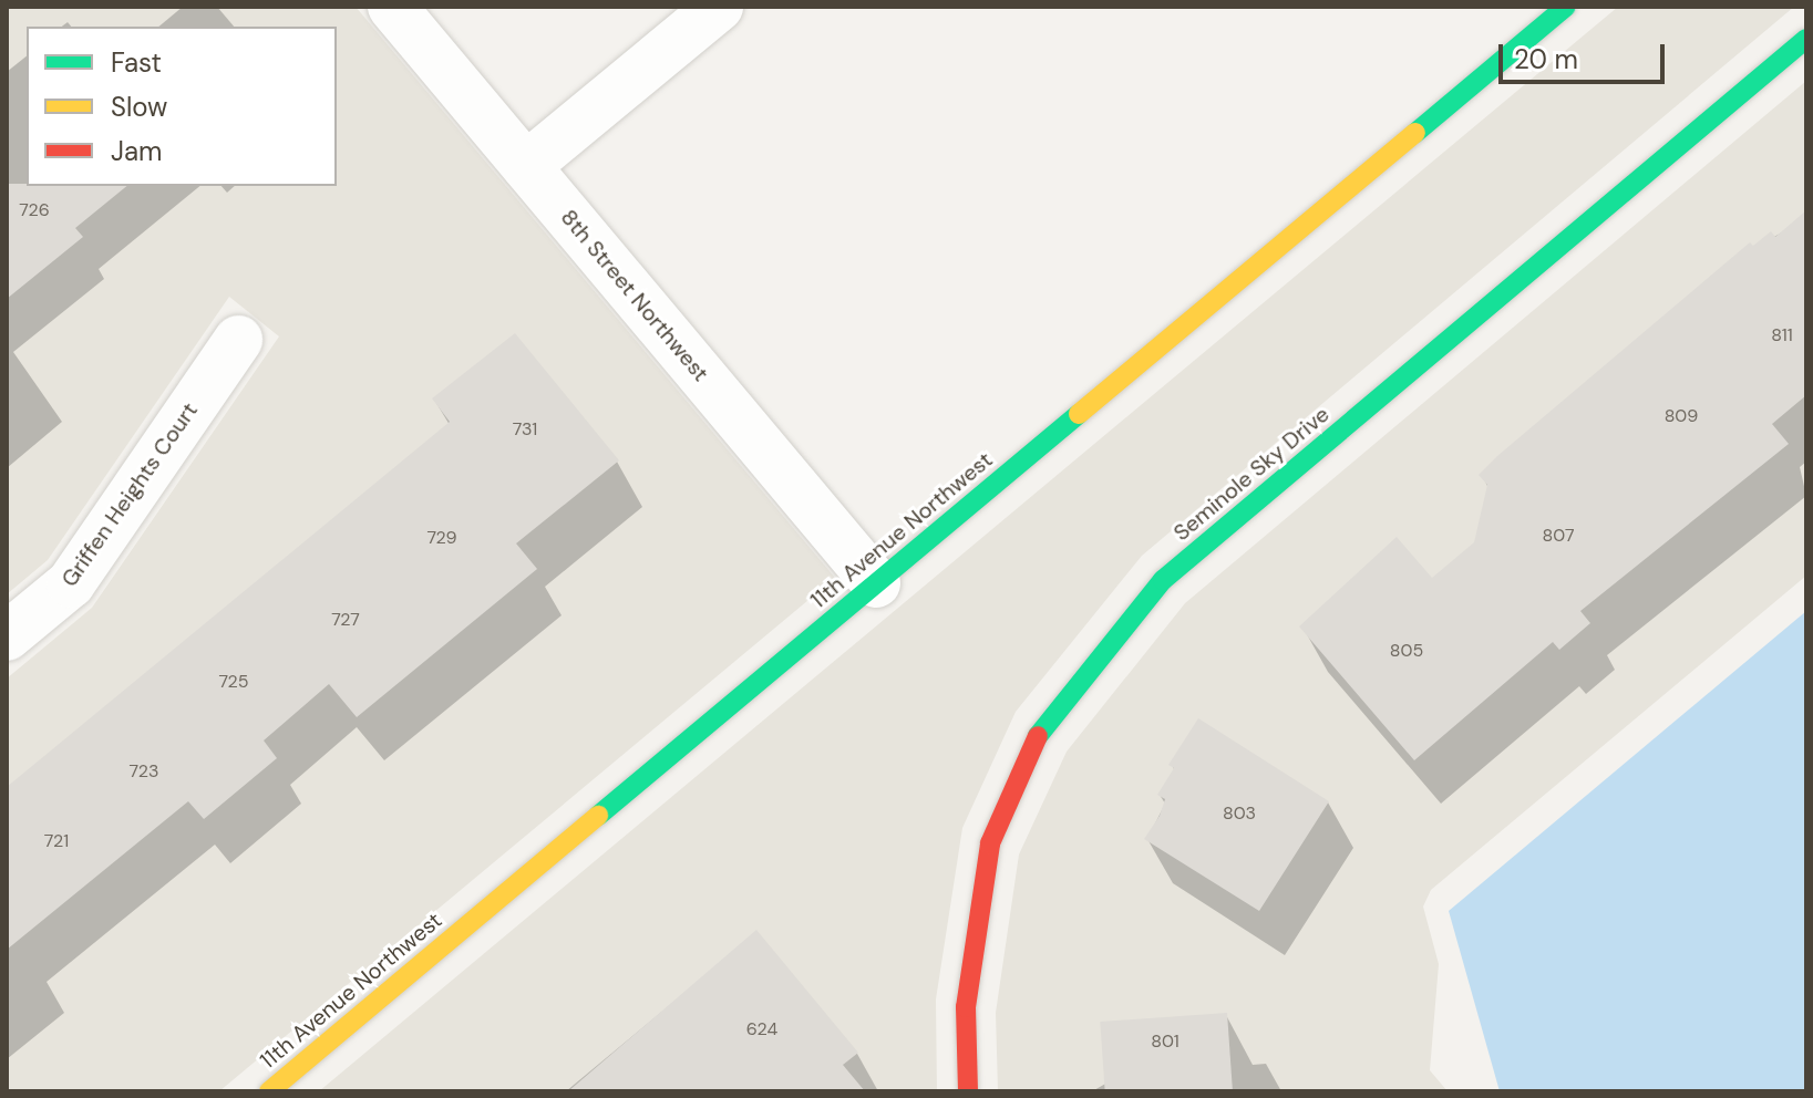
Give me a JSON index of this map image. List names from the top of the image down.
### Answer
{
  "streets": {
    "street": [
      "8th Street Northwest",
      "Seminole Sky Drive",
      "Griffen Heights Court",
      "11th Avenue Northwest"
    ]
  },
  "crossings": [
    ["8th Street Northwest", "11th Avenue Northwest"]
  ],
  "house_numbers": [
    "726",
    "811",
    "809",
    "731",
    "807",
    "729",
    "727",
    "805",
    "725",
    "723",
    "803",
    "721",
    "624",
    "801"
  ],
  "legend": ["Fast", "Slow", "Jam"],
  "scale_bar": "20 m"
}
